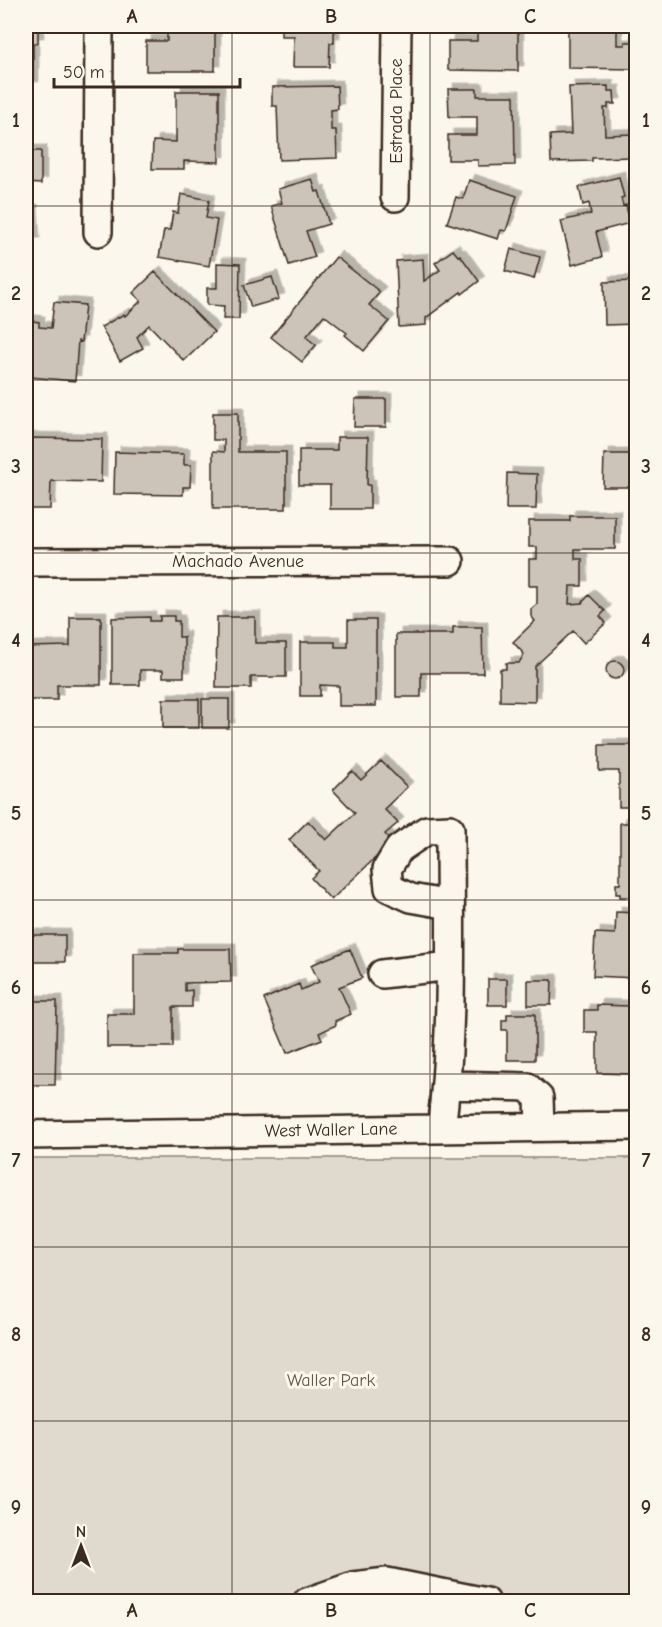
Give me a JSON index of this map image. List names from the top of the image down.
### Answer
{
  "streets": {
    "street": ["Estrada Place", "Machado Avenue", "West Waller Lane"]
  },
  "parks": ["Waller Park"],
  "scale_bar": "50 m",
  "north": "top",
  "grid": {
    "columns": ["A", "B", "C"],
    "rows": [
      "1",
      "2",
      "3",
      "4",
      "5",
      "6",
      "7",
      "8",
      "9"
    ]
  }
}
